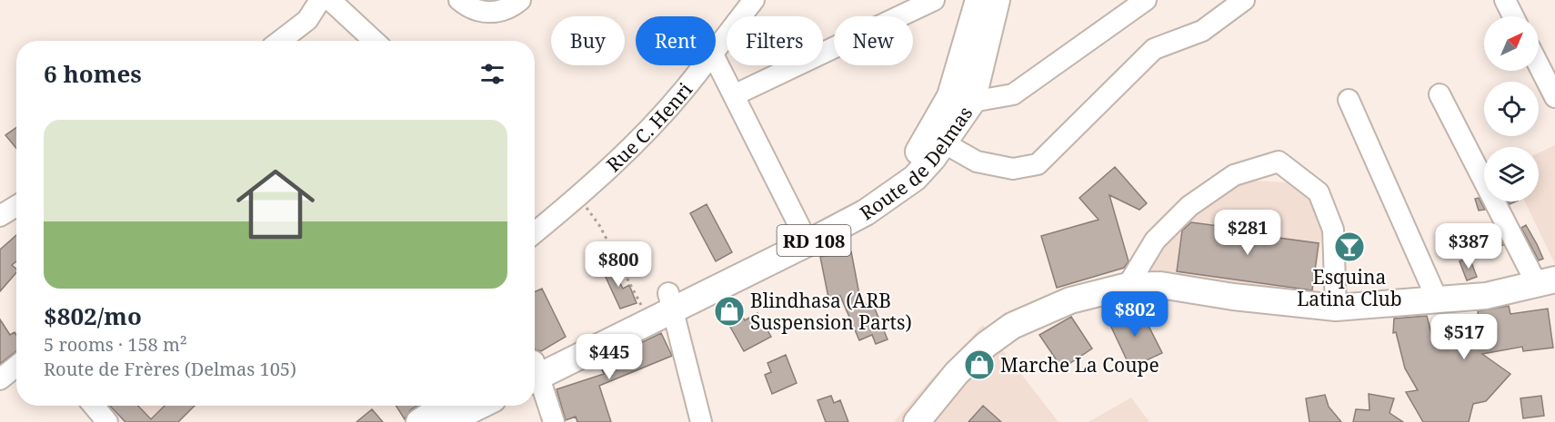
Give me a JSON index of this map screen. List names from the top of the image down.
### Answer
{
  "streets": {
    "main road": ["Route de Delmas", "RD 108"],
    "street": ["Rue C. Henri"]
  },
  "places": {
    "bar": ["Esquina Latina Club"],
    "shop": ["Blindhasa (ARB Suspension Parts)", "Marche La Coupe"]
  },
  "north": "top right",
  "page": {
    "chip": [
      "Buy",
      "Rent",
      "Filters",
      "New"
    ],
    "heading": "6 homes",
    "list": [
      {
        "name": "$802/mo",
        "note": "5 rooms · 158 m² · Route de Frères (Delmas 105)"
      }
    ],
    "price": [
      "$281",
      "$387",
      "$800",
      "$802",
      "$517",
      "$445"
    ]
  }
}
